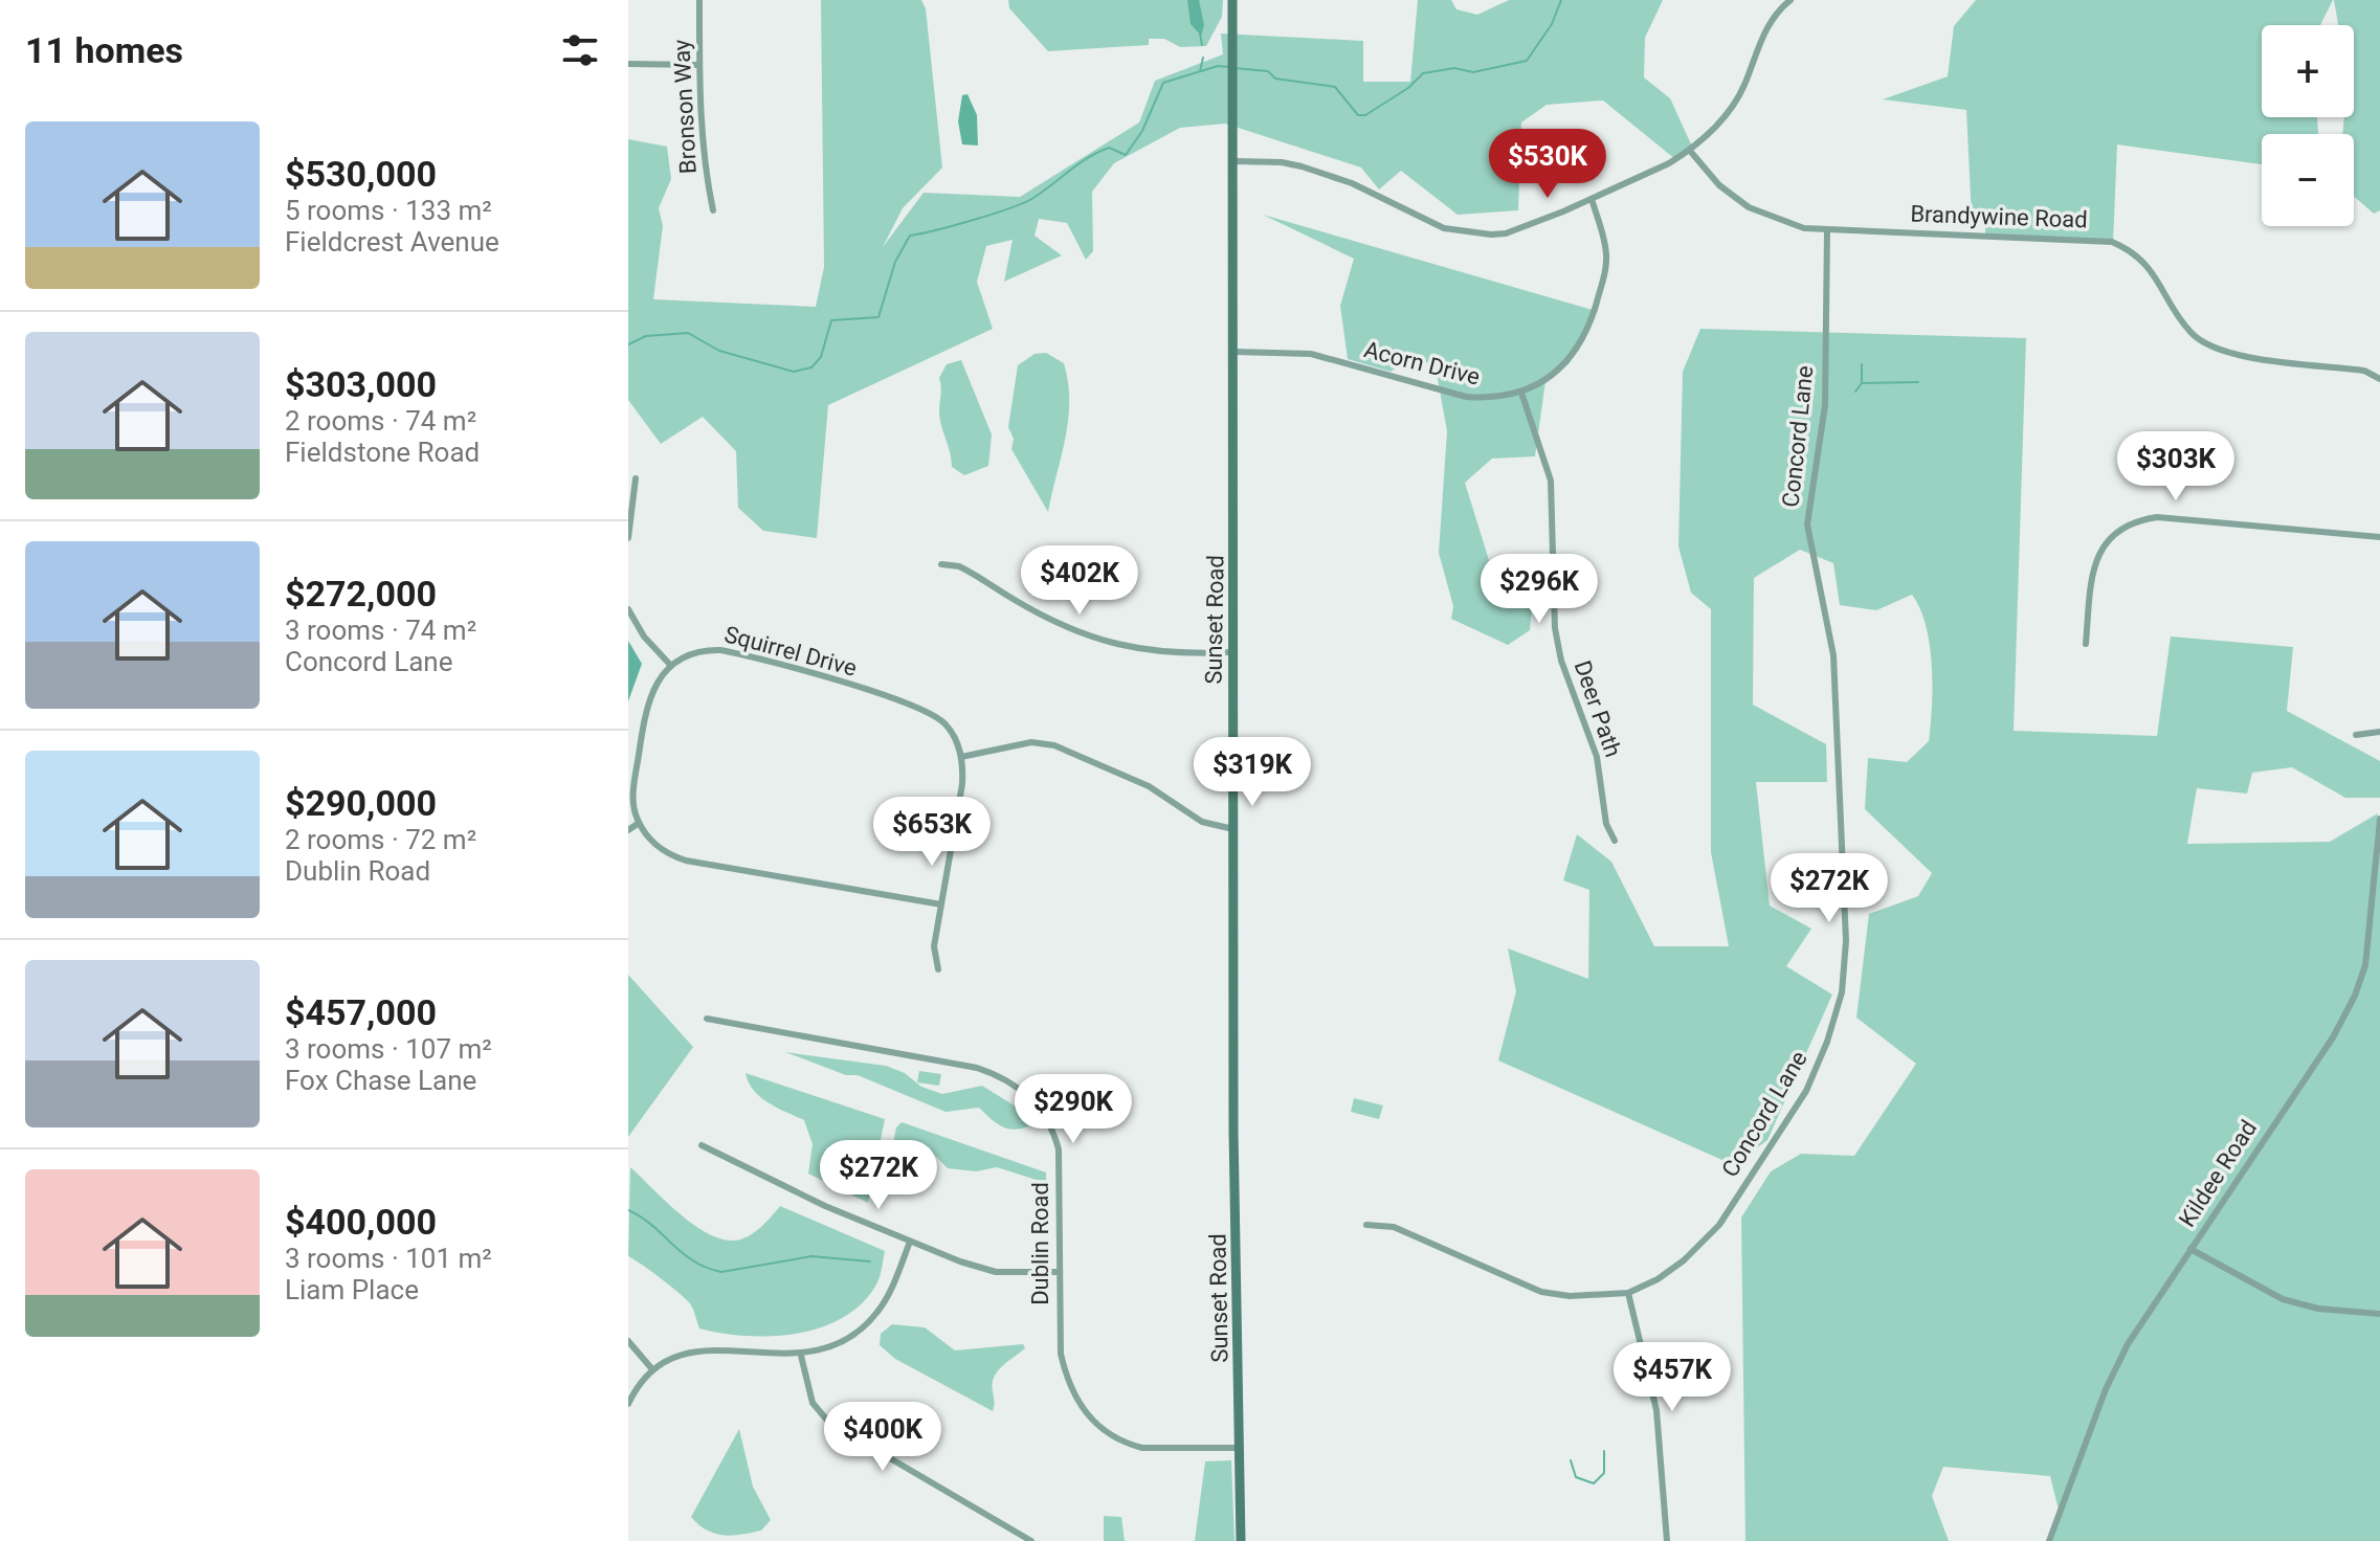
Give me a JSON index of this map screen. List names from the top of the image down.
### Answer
{
  "streets": {
    "street": [
      "Bronson Way",
      "Brandywine Road",
      "Acorn Drive",
      "Concord Lane",
      "Sunset Road",
      "Squirrel Drive",
      "Deer Path",
      "Kildee Road",
      "Dublin Road"
    ]
  },
  "crossings": [
    ["Brandywine Road", "Concord Lane"],
    ["Acorn Drive", "Sunset Road"],
    ["Acorn Drive", "Deer Path"],
    ["Sunset Road", "Dublin Road"]
  ],
  "page": {
    "heading": "11 homes",
    "map_buttons": ["+", "−"],
    "list": [
      {
        "name": "$530,000",
        "note": "5 rooms · 133 m² · Fieldcrest Avenue"
      },
      {
        "name": "$303,000",
        "note": "2 rooms · 74 m² · Fieldstone Road"
      },
      {
        "name": "$272,000",
        "note": "3 rooms · 74 m² · Concord Lane"
      },
      {
        "name": "$290,000",
        "note": "2 rooms · 72 m² · Dublin Road"
      },
      {
        "name": "$457,000",
        "note": "3 rooms · 107 m² · Fox Chase Lane"
      },
      {
        "name": "$400,000",
        "note": "3 rooms · 101 m² · Liam Place"
      }
    ],
    "price": [
      "$530K",
      "$303K",
      "$402K",
      "$296K",
      "$319K",
      "$653K",
      "$272K",
      "$290K",
      "$272K",
      "$457K",
      "$400K"
    ]
  }
}
